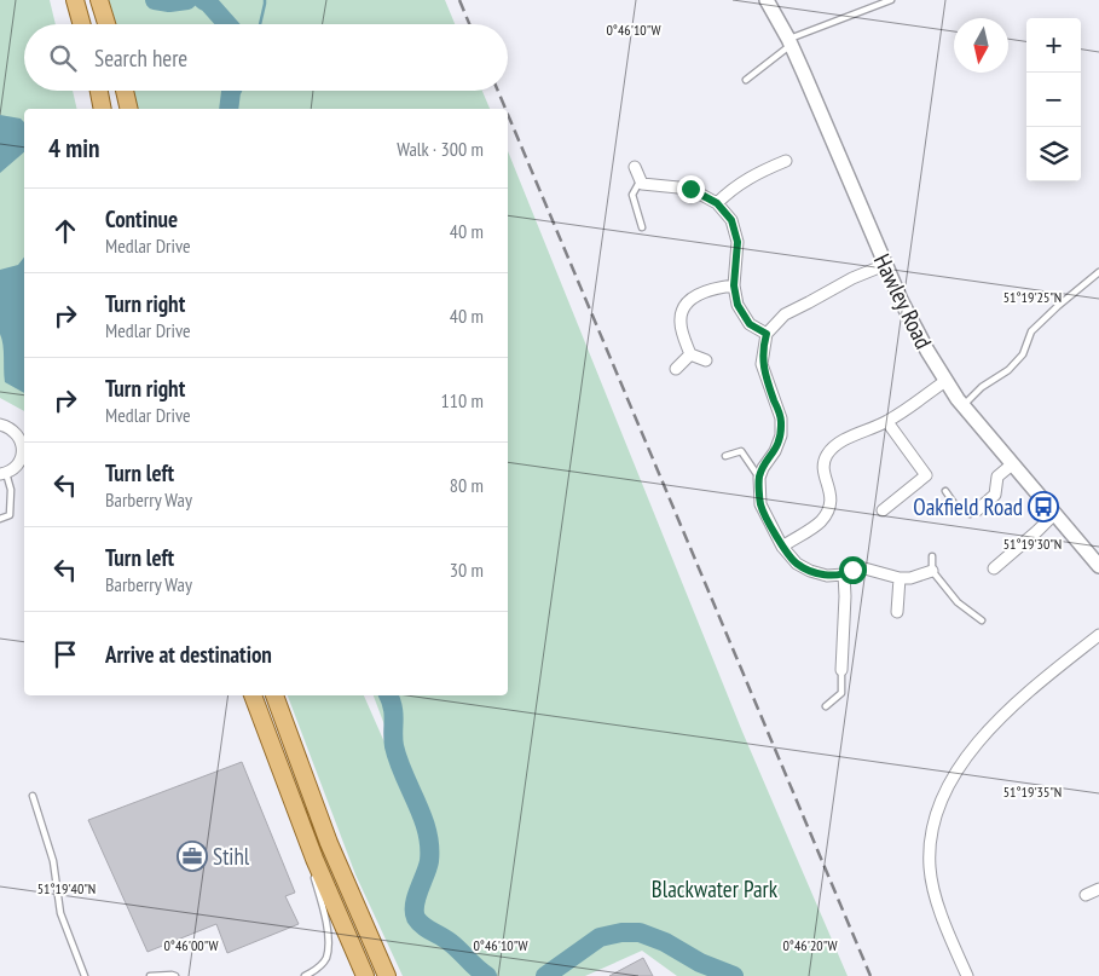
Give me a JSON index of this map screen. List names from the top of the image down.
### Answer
{
  "streets": {
    "main road": ["Hawley Road"]
  },
  "parks": ["Blackwater Park"],
  "places": {
    "bus stop": ["Oakfield Road"],
    "office": ["Stihl"]
  },
  "north": "bottom",
  "page": {
    "map_buttons": ["+", "−"],
    "search": "Search here",
    "heading": ["4 min", "Walk · 300 m"],
    "list": [
      ["Continue", "Medlar Drive", "40 m"],
      ["Turn right", "Medlar Drive", "40 m"],
      ["Turn right", "Medlar Drive", "110 m"],
      ["Turn left", "Barberry Way", "80 m"],
      ["Turn left", "Barberry Way", "30 m"],
      "Arrive at destination"
    ]
  },
  "coordinates": [
    "0°46'10\"W",
    "51°19'25\"N",
    "51°19'30\"N",
    "51°19'35\"N",
    "51°19'40\"N",
    "0°46'00\"W",
    "0°46'20\"W"
  ]
}
